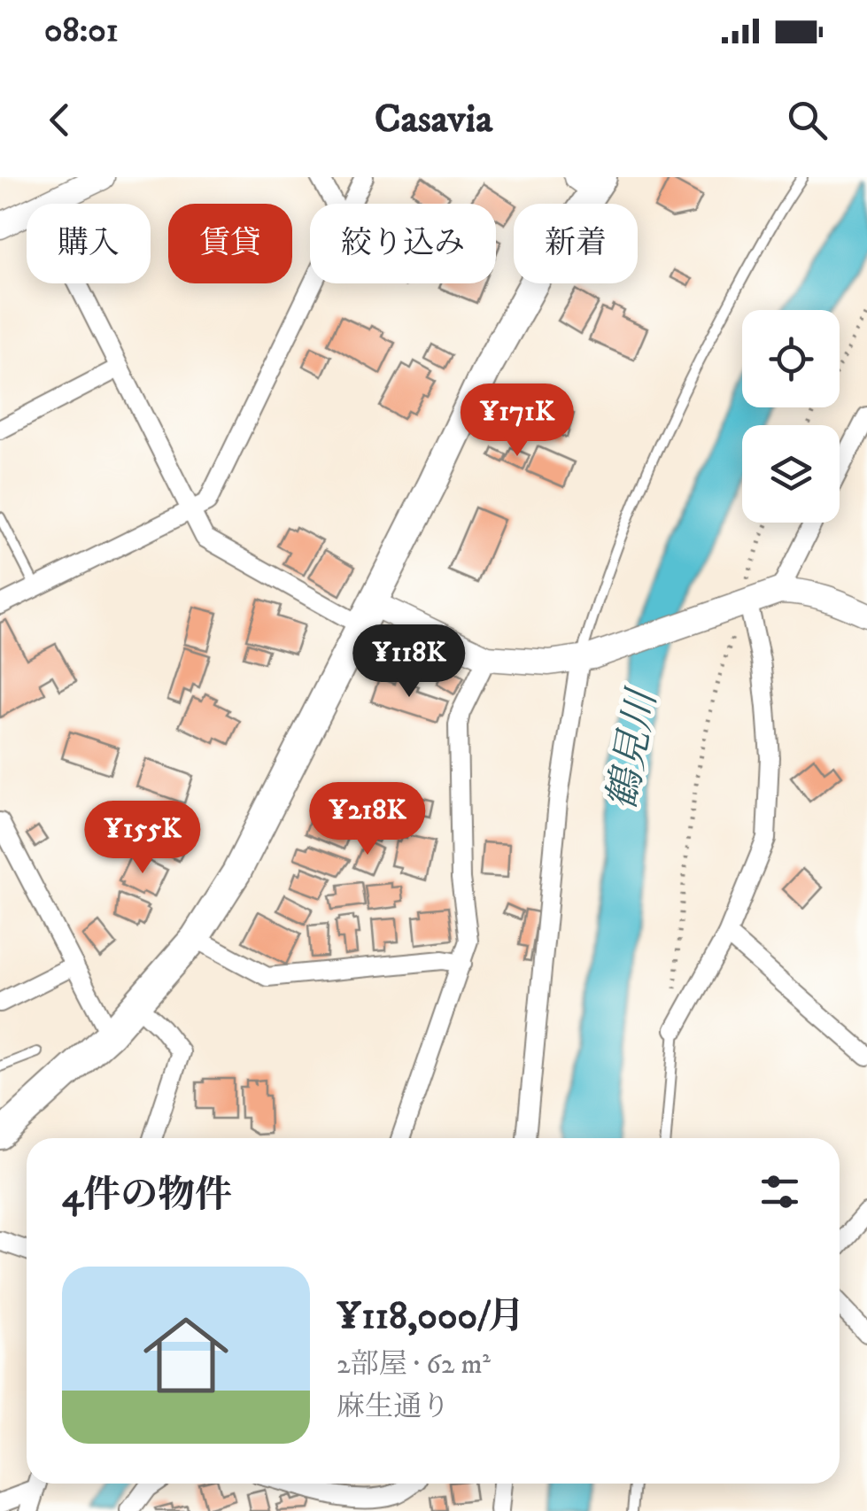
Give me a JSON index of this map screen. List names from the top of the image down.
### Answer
{
  "water": ["鶴見川"],
  "page": {
    "status": "08:01",
    "header": "Casavia",
    "chip": [
      "購入",
      "賃貸",
      "絞り込み",
      "新着"
    ],
    "price": [
      "¥171K",
      "¥118K",
      "¥218K",
      "¥155K"
    ],
    "heading": "4件の物件",
    "list": [
      {
        "name": "¥118,000/月",
        "note": "2部屋 · 62 m² · 麻生通り"
      }
    ]
  }
}
